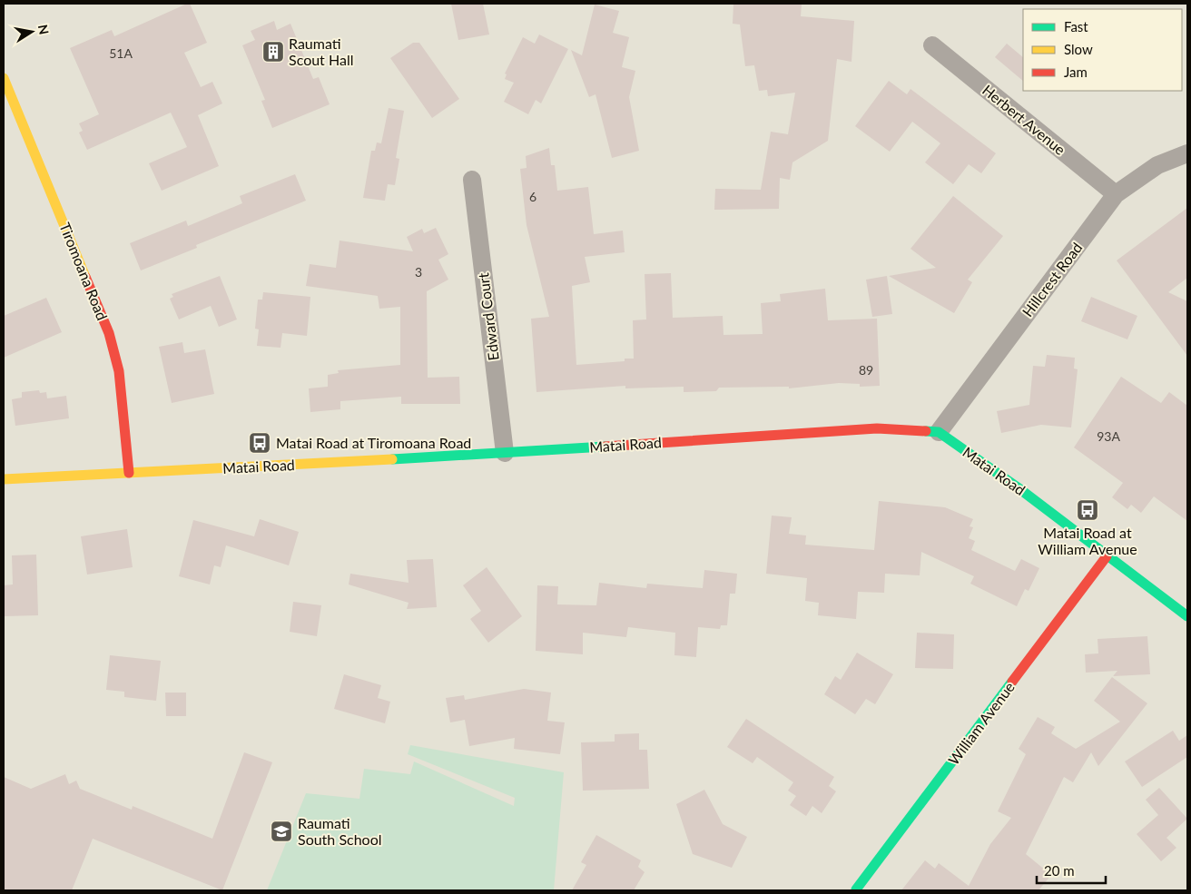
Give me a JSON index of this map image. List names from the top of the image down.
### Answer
{
  "streets": {
    "street": [
      "Herbert Avenue",
      "Tiromoana Road",
      "Hillcrest Road",
      "Edward Court",
      "Matai Road",
      "William Avenue"
    ]
  },
  "crossings": [
    ["Herbert Avenue", "Hillcrest Road"],
    ["Tiromoana Road", "Matai Road"],
    ["Hillcrest Road", "Matai Road"],
    ["Edward Court", "Matai Road"],
    ["Matai Road", "William Avenue"]
  ],
  "places": {
    "building": ["Raumati Scout Hall"],
    "bus stop": ["Matai Road at Tiromoana Road", "Matai Road at William Avenue"],
    "school or university": ["Raumati South School"]
  },
  "house_numbers": [
    "51A",
    "6",
    "3",
    "89",
    "93A"
  ],
  "legend": ["Fast", "Slow", "Jam"],
  "scale_bar": "20 m",
  "north": "right"
}
